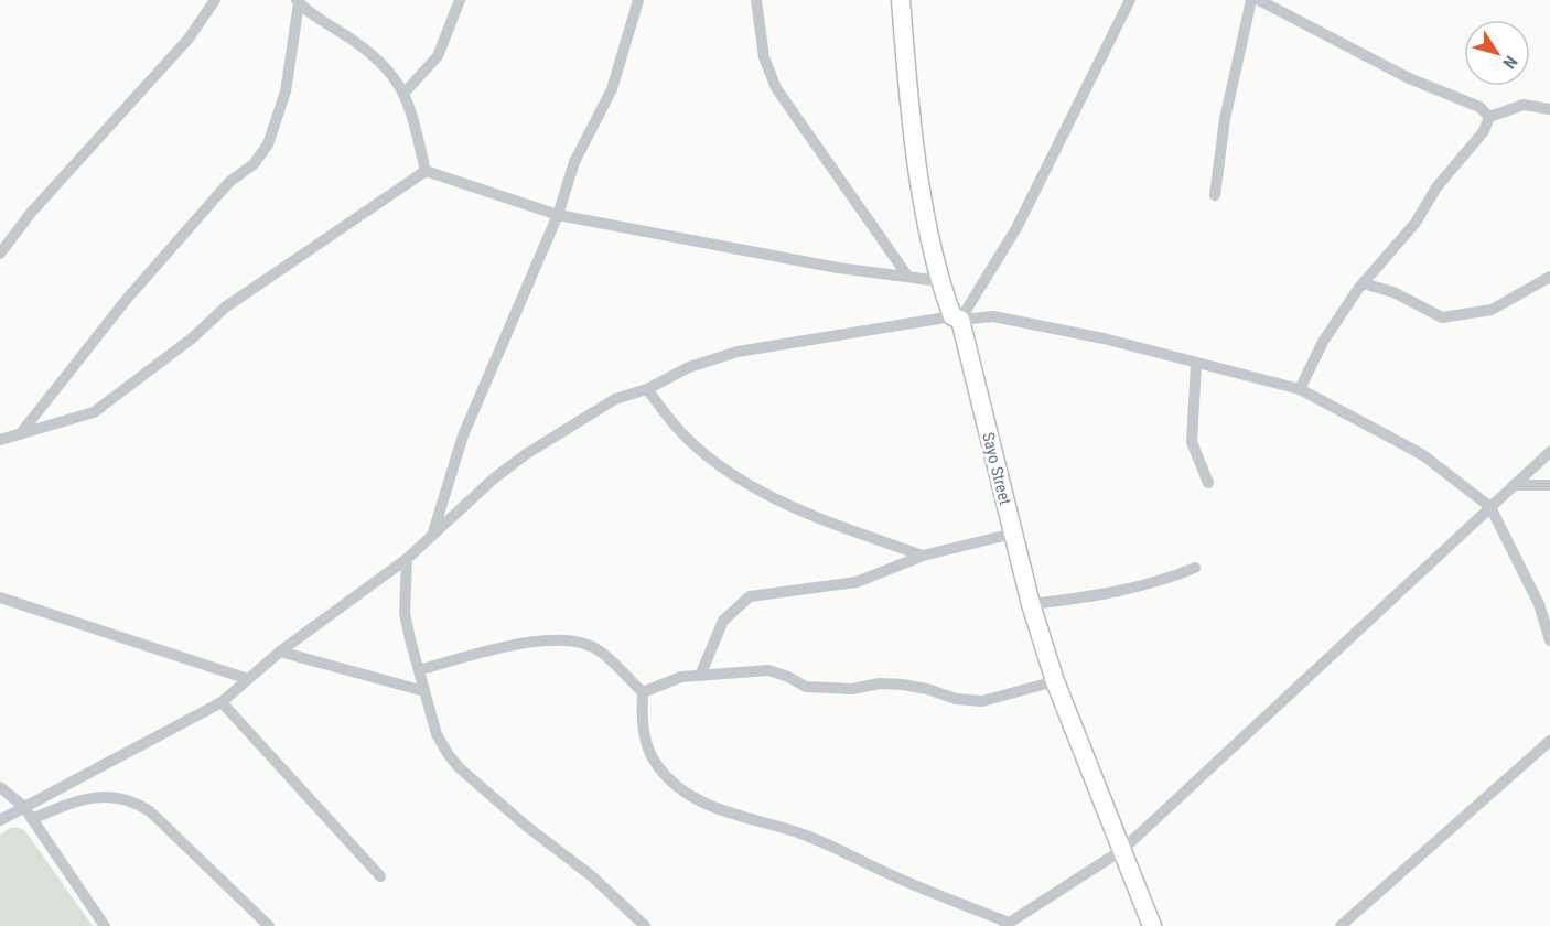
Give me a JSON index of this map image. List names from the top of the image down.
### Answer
{
  "streets": {
    "street": ["Sayo Street"]
  },
  "north": "bottom right"
}
